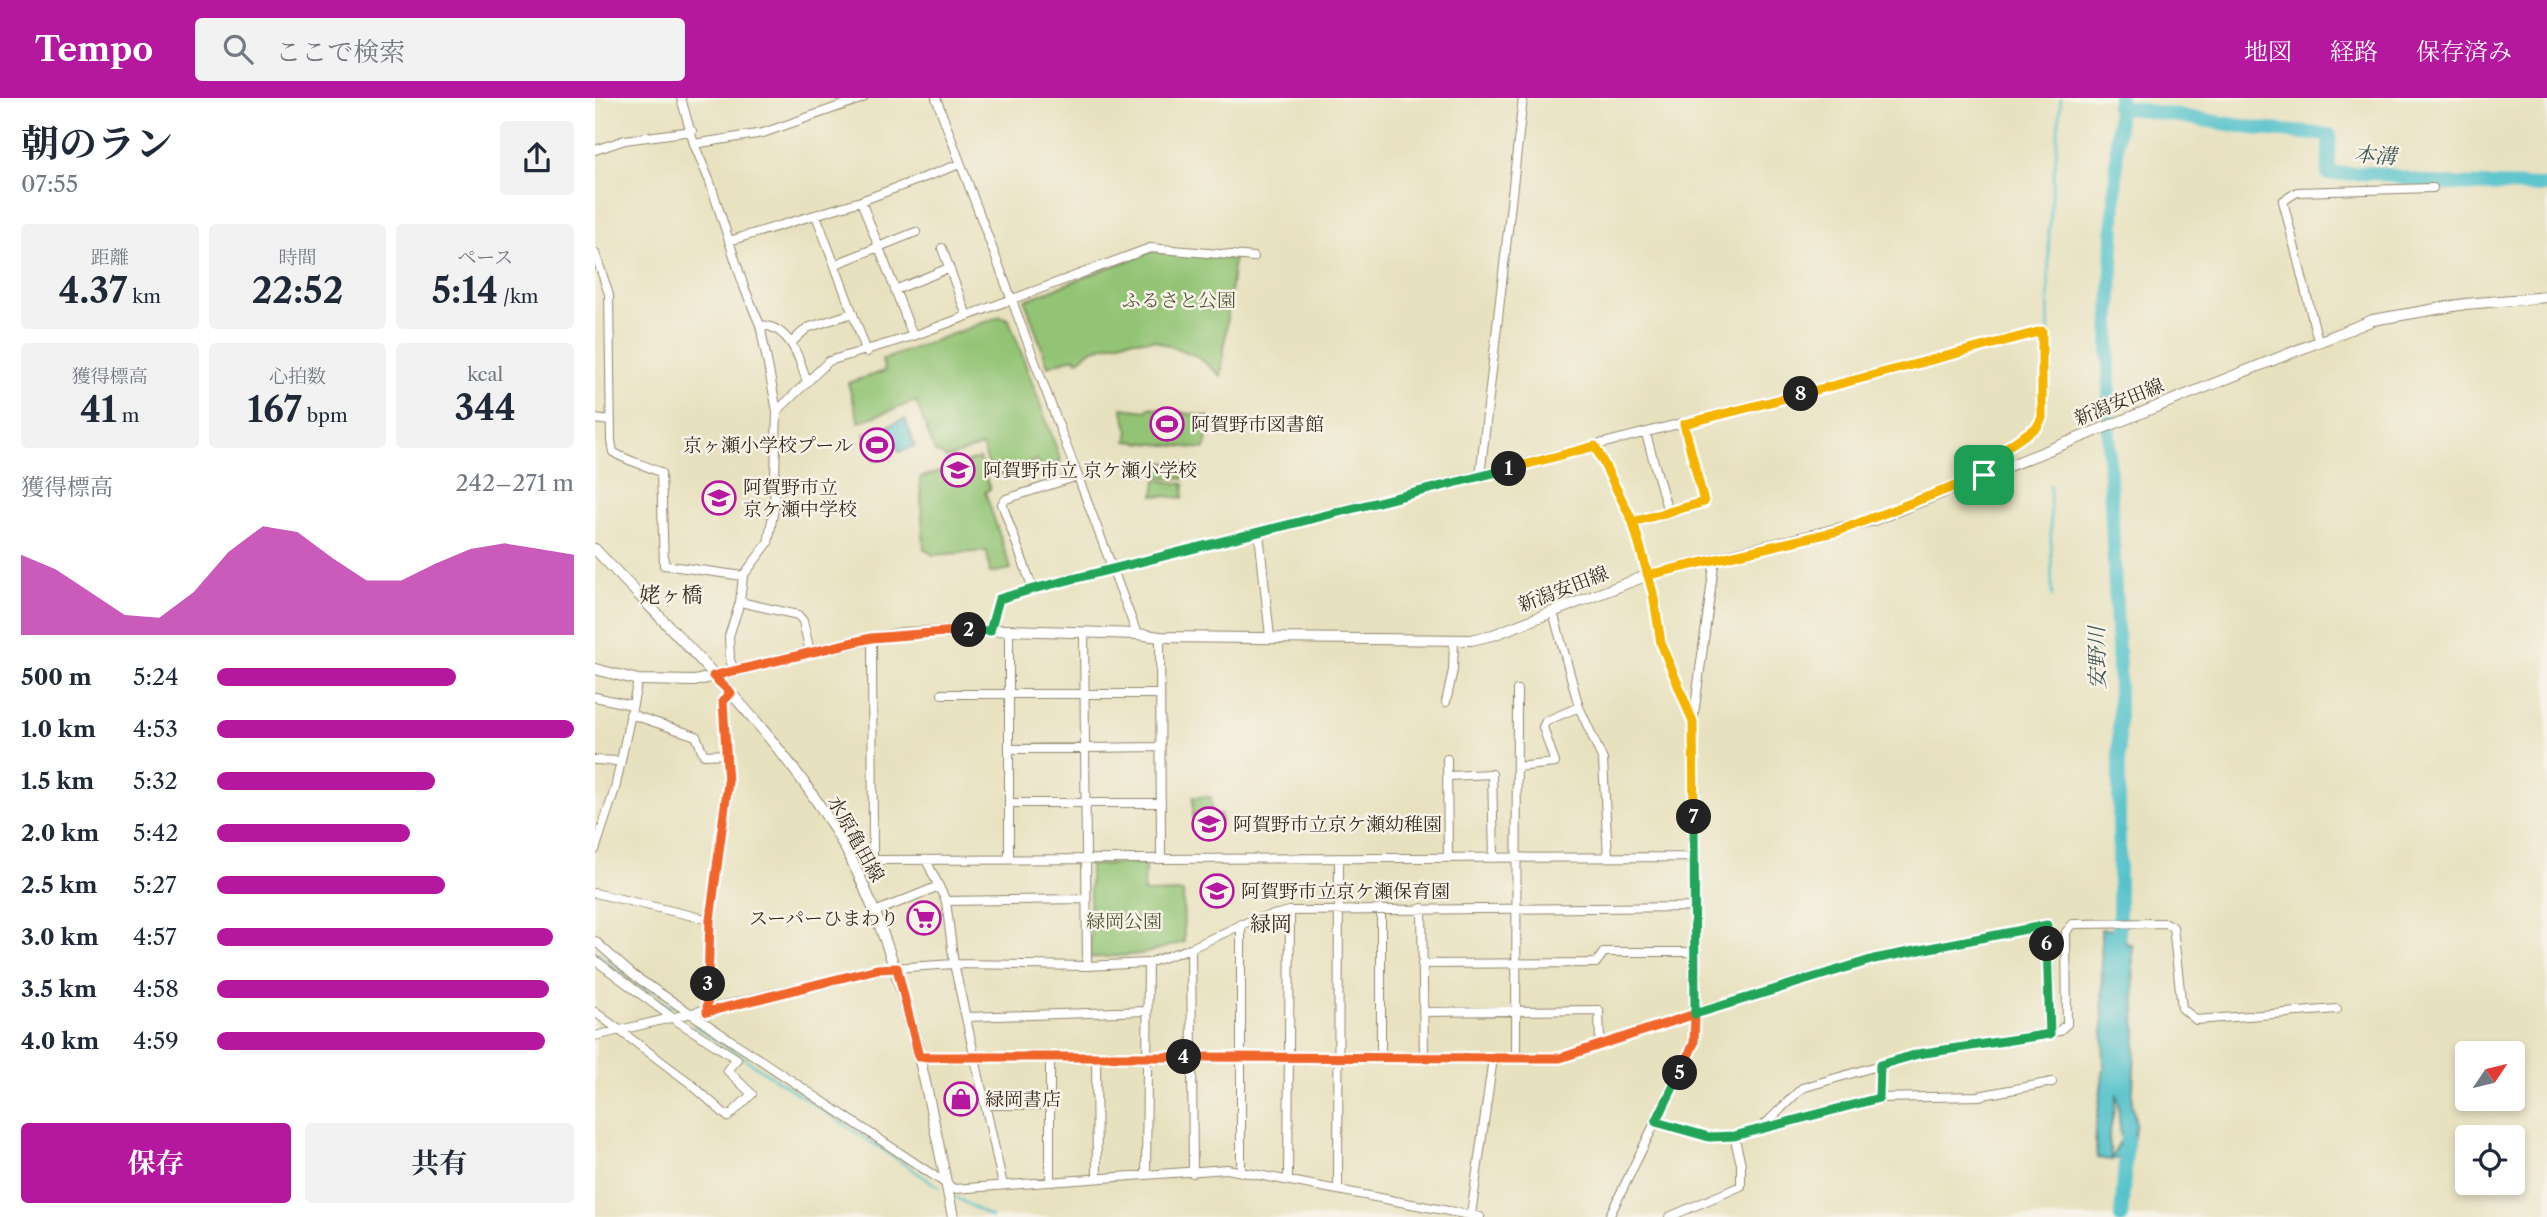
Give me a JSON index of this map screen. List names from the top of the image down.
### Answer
{
  "streets": {
    "main road": ["新潟安田線", "水原亀田線"]
  },
  "crossings": [
    ["新潟安田線", "水原亀田線"]
  ],
  "districts": ["姥ヶ橋", "緑岡"],
  "water": ["本溝", "安野川"],
  "parks": ["ふるさと公園", "緑岡公園"],
  "places": {
    "sports": ["阿賀野市図書館", "京ヶ瀬小学校プール"],
    "school or university": [
      "阿賀野市立 京ケ瀬小学校",
      "阿賀野市立 京ケ瀬中学校",
      "阿賀野市立京ケ瀬幼稚園",
      "阿賀野市立京ケ瀬保育園"
    ],
    "supermarket": ["スーパーひまわり"],
    "shop": ["緑岡書店"]
  },
  "north": "top right",
  "page": {
    "header": "Tempo",
    "search": "ここで検索",
    "nav": ["地図", "経路", "保存済み"],
    "heading": ["朝のラン", "07:55"],
    "stats": [
      ["距離", "4.37 km"],
      ["時間", "22:52"],
      ["ペース", "5:14 /km"],
      ["獲得標高", "41 m"],
      ["心拍数", "167 bpm"],
      ["kcal", "344"]
    ],
    "pins": [
      "8",
      "1",
      "2",
      "7",
      "6",
      "3",
      "4",
      "5"
    ],
    "chart": ["獲得標高", "242–271 m"],
    "list": [
      {
        "name": "500 m",
        "note": "5:24"
      },
      {
        "name": "1.0 km",
        "note": "4:53"
      },
      {
        "name": "1.5 km",
        "note": "5:32"
      },
      {
        "name": "2.0 km",
        "note": "5:42"
      },
      {
        "name": "2.5 km",
        "note": "5:27"
      },
      {
        "name": "3.0 km",
        "note": "4:57"
      },
      {
        "name": "3.5 km",
        "note": "4:58"
      },
      {
        "name": "4.0 km",
        "note": "4:59"
      }
    ],
    "buttons": ["保存", "共有"]
  }
}
